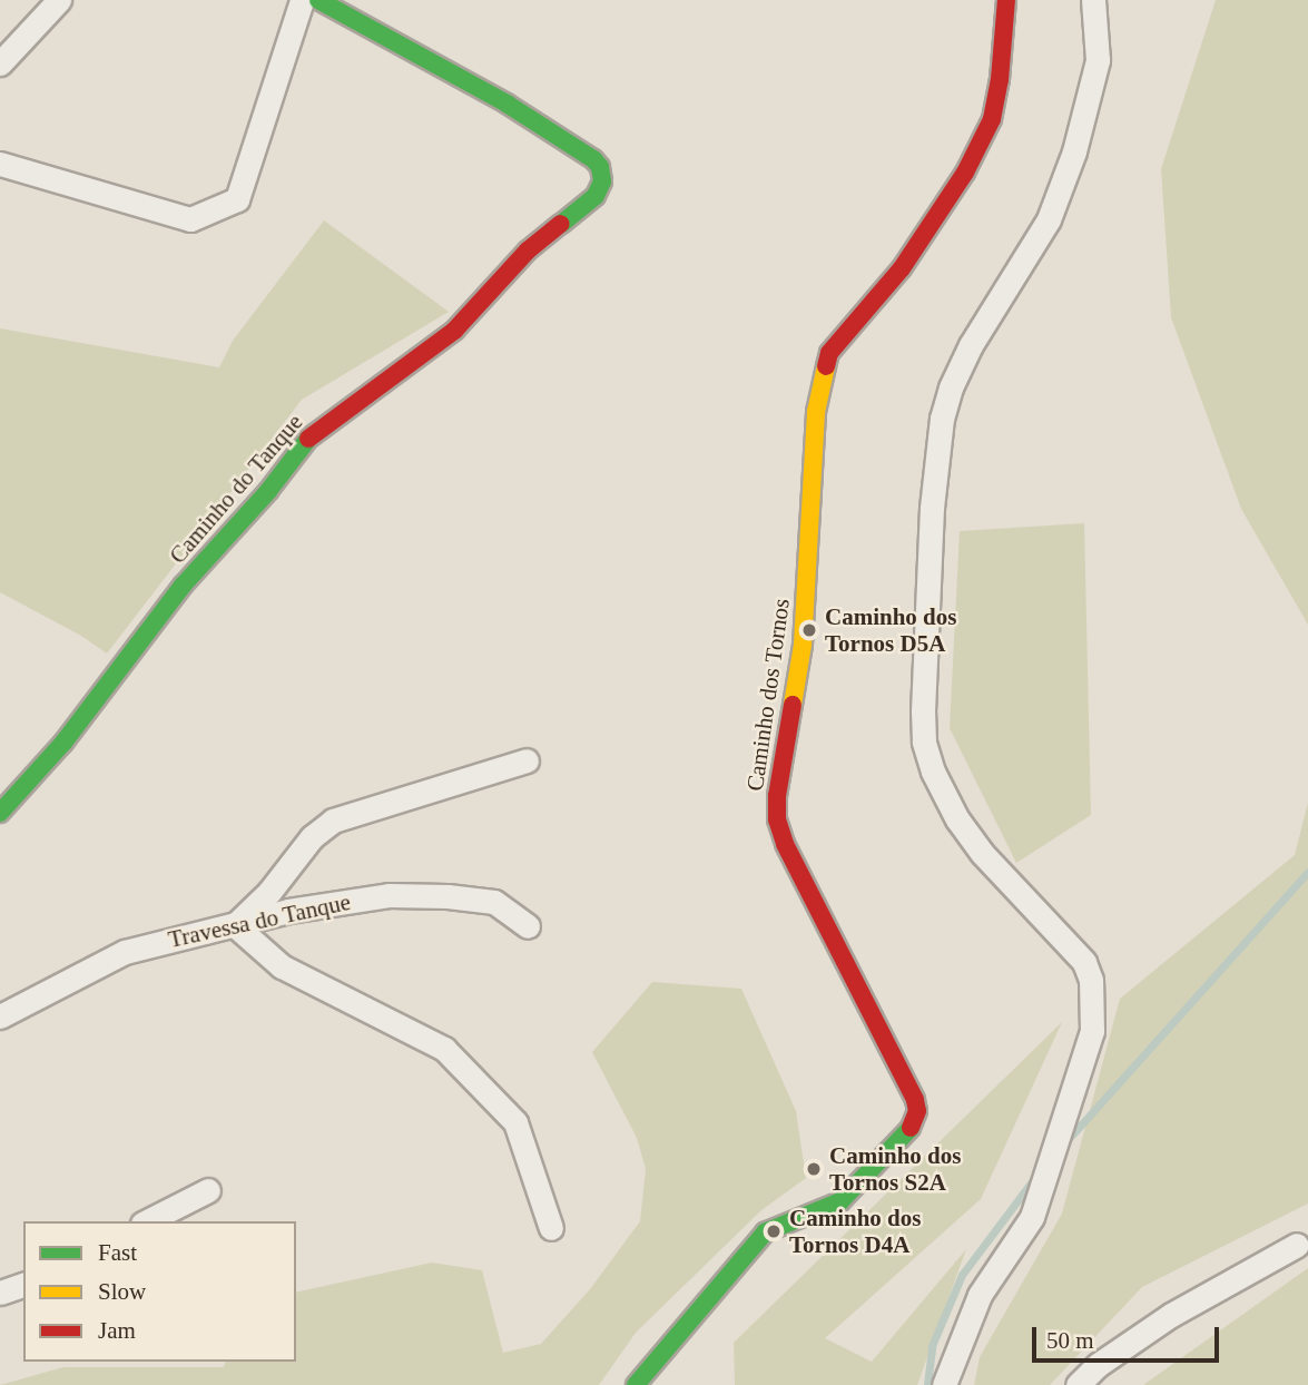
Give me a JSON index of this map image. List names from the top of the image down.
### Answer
{
  "streets": {
    "street": ["Caminho do Tanque", "Caminho dos Tornos", "Travessa do Tanque"]
  },
  "places": ["Caminho dos Tornos D5A", "Caminho dos Tornos S2A", "Caminho dos Tornos D4A"],
  "legend": ["Fast", "Slow", "Jam"],
  "scale_bar": "50 m"
}
